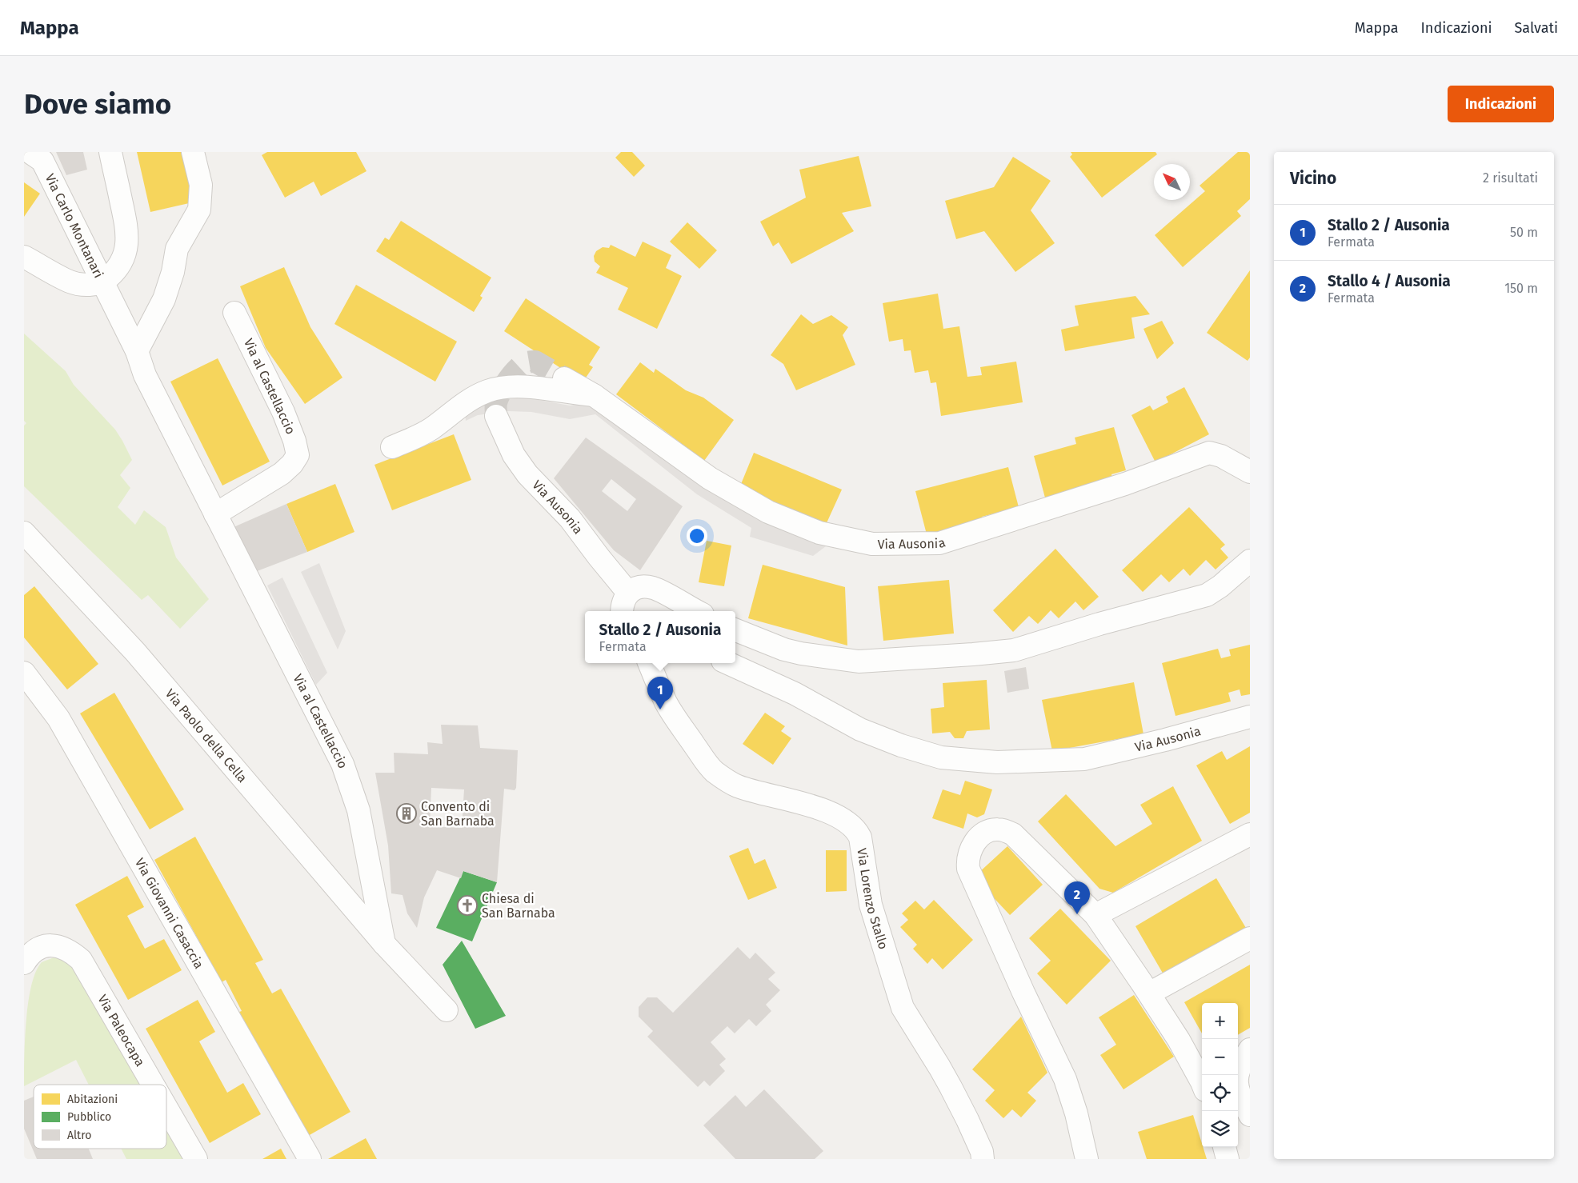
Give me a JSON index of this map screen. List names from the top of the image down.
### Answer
{
  "streets": {
    "street": [
      "Via Carlo Montanari",
      "Via al Castellaccio",
      "Via Ausonia",
      "Via Paolo della Cella",
      "Via Lorenzo Stallo",
      "Via Giovanni Casaccia",
      "Via Paleocapa"
    ]
  },
  "crossings": [
    ["Via Carlo Montanari", "Via al Castellaccio"],
    ["Via al Castellaccio", "Via Paolo della Cella"]
  ],
  "places": {
    "building": ["Convento di San Barnaba"],
    "church": ["Chiesa di San Barnaba"]
  },
  "legend": ["Abitazioni", "Pubblico", "Altro"],
  "north": "top left",
  "page": {
    "header": "Mappa",
    "nav": ["Mappa", "Indicazioni", "Salvati"],
    "buttons": "Indicazioni",
    "title": "Dove siamo",
    "heading": ["Vicino", "2 risultati"],
    "list": [
      {
        "mark": "1",
        "name": "Stallo 2 / Ausonia",
        "note": "Fermata",
        "value": "50 m"
      },
      {
        "mark": "2",
        "name": "Stallo 4 / Ausonia",
        "note": "Fermata",
        "value": "150 m"
      }
    ],
    "popup": ["Stallo 2 / Ausonia", "Fermata"],
    "pins": ["1", "2"],
    "map_buttons": ["+", "−"]
  }
}
